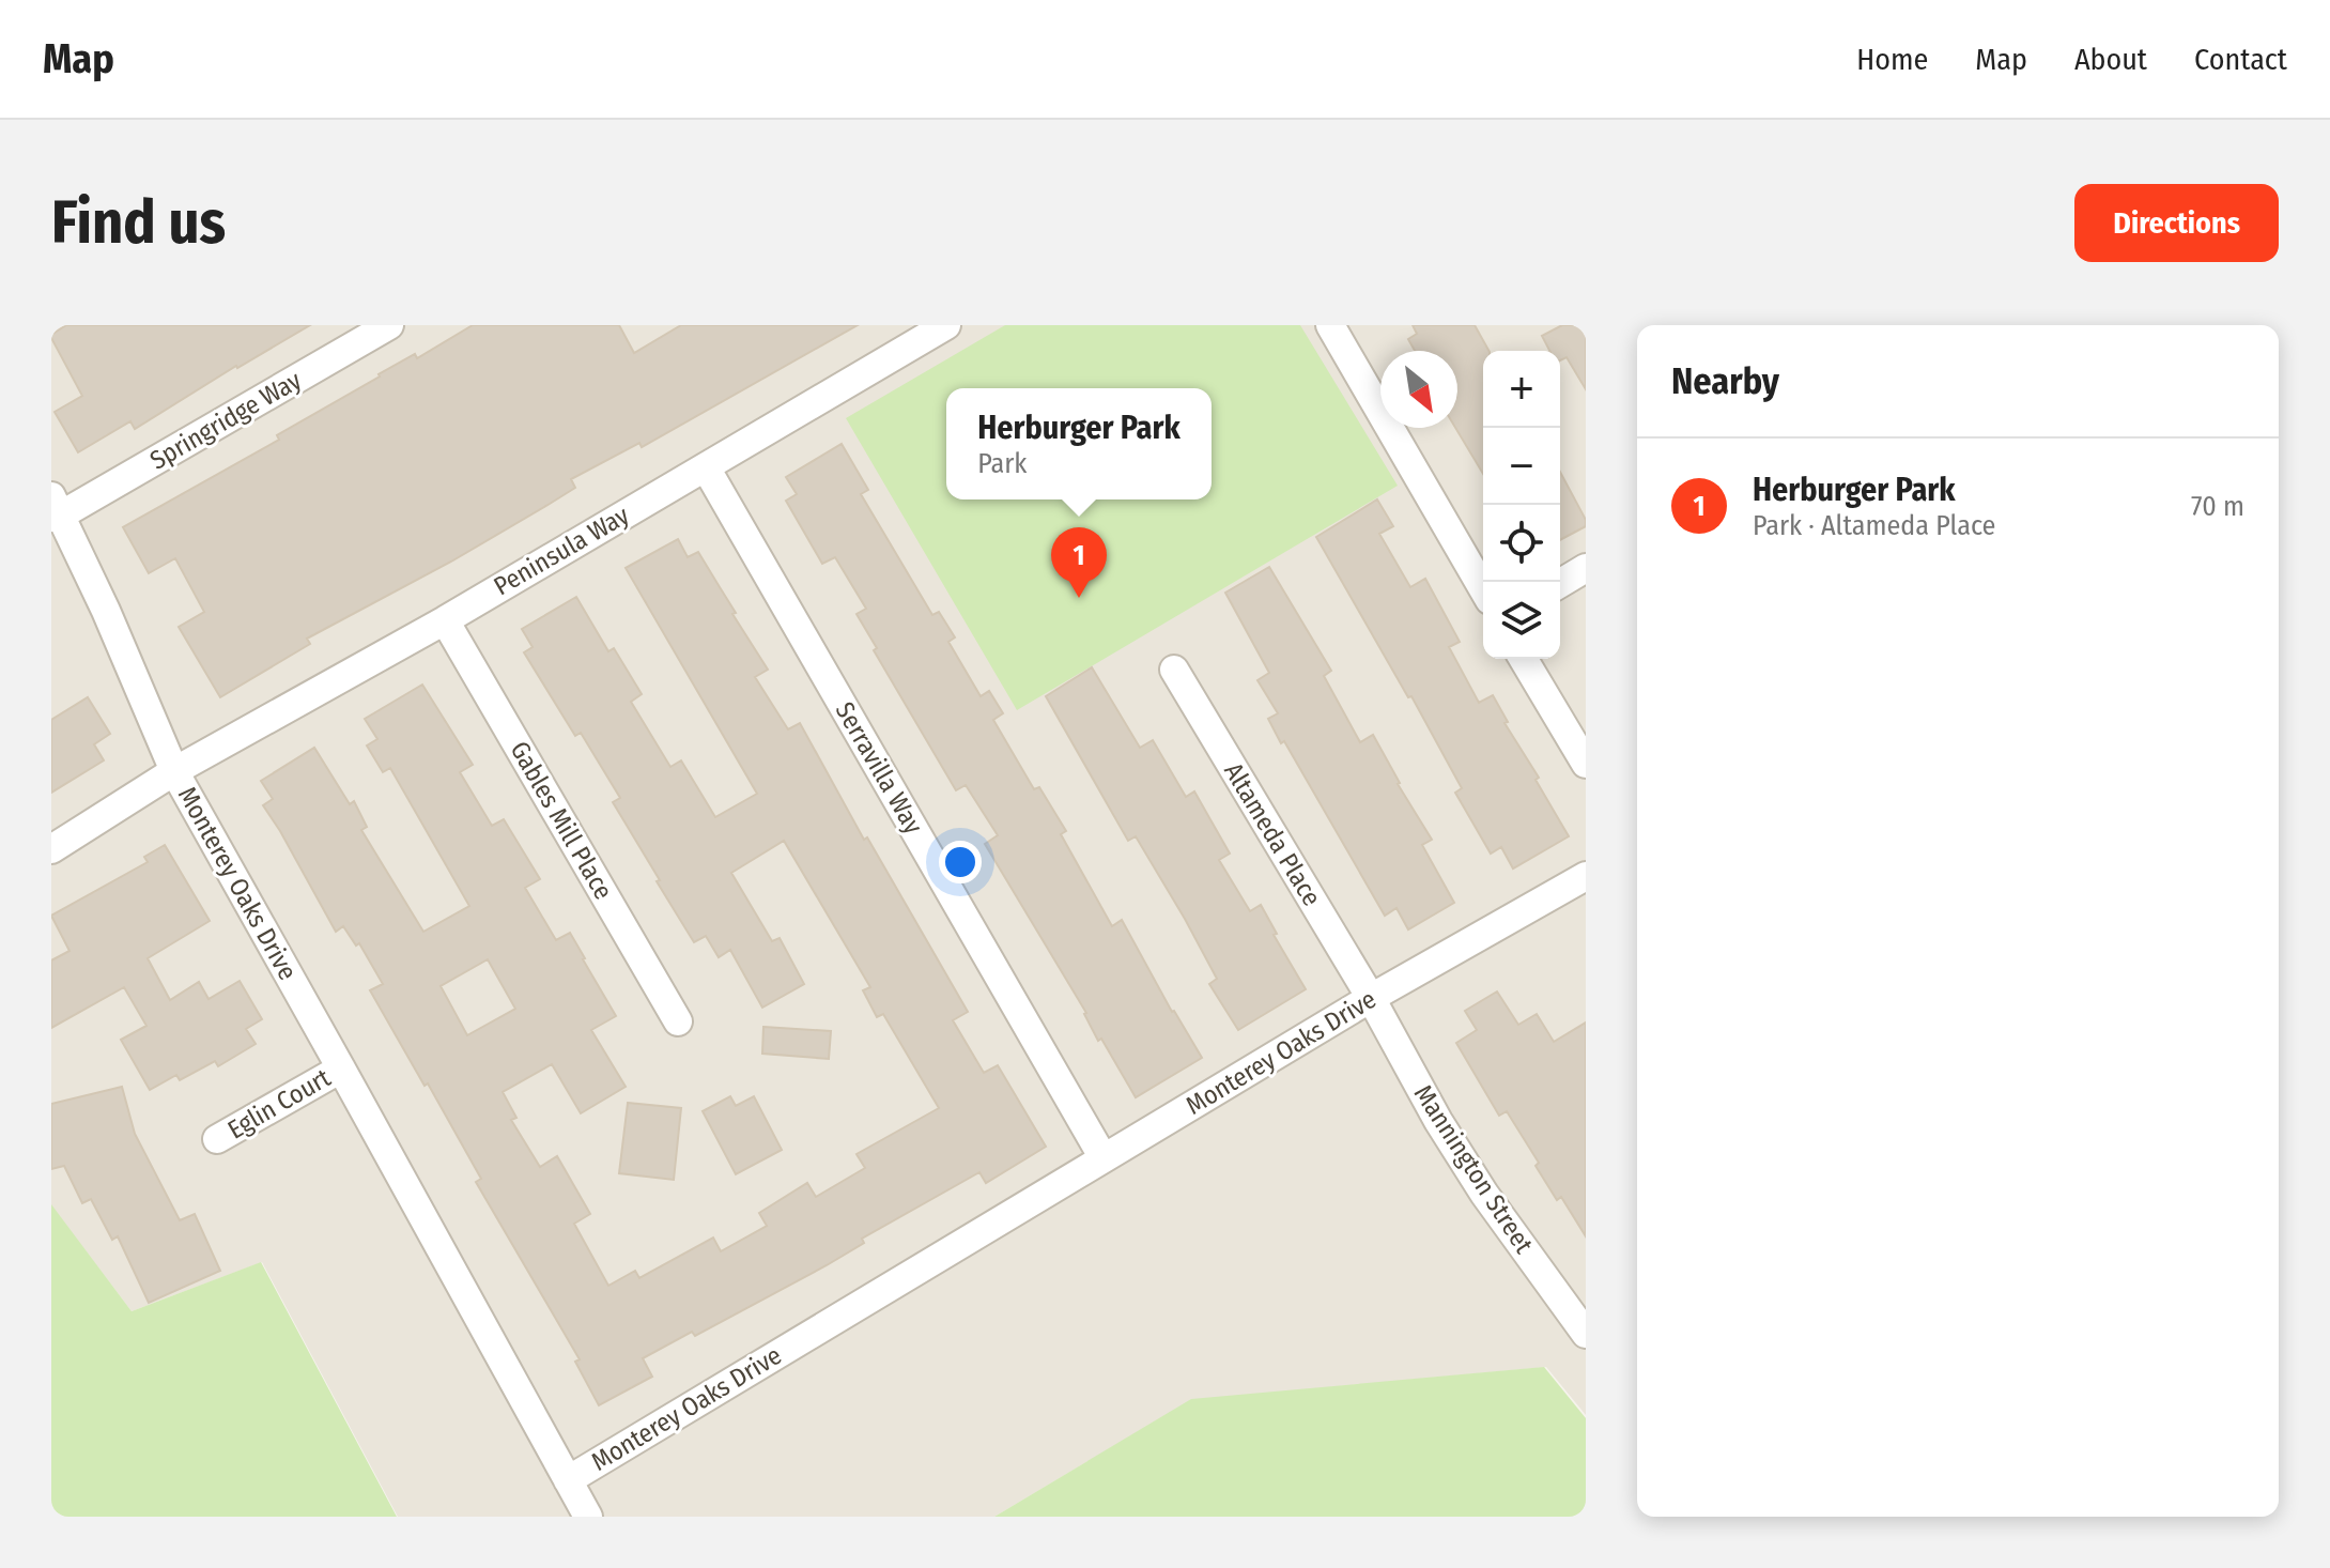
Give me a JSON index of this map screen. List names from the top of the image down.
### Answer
{
  "streets": {
    "street": [
      "Springridge Way",
      "Peninsula Way",
      "Serravilla Way",
      "Gables Mill Place",
      "Altameda Place",
      "Monterey Oaks Drive",
      "Eglin Court",
      "Mannington Street"
    ]
  },
  "crossings": [
    ["Springridge Way", "Monterey Oaks Drive"],
    ["Peninsula Way", "Serravilla Way"],
    ["Peninsula Way", "Gables Mill Place"],
    ["Peninsula Way", "Monterey Oaks Drive"],
    ["Serravilla Way", "Monterey Oaks Drive"],
    ["Altameda Place", "Monterey Oaks Drive"],
    ["Altameda Place", "Mannington Street"],
    ["Monterey Oaks Drive", "Eglin Court"],
    ["Monterey Oaks Drive", "Mannington Street"]
  ],
  "north": "bottom right",
  "page": {
    "header": "Map",
    "nav": [
      "Home",
      "Map",
      "About",
      "Contact"
    ],
    "buttons": "Directions",
    "title": "Find us",
    "heading": "Nearby",
    "map_buttons": ["+", "−"],
    "popup": ["Herburger Park", "Park"],
    "list": [
      {
        "mark": "1",
        "name": "Herburger Park",
        "note": "Park · Altameda Place",
        "value": "70 m"
      }
    ],
    "pins": "1"
  }
}
